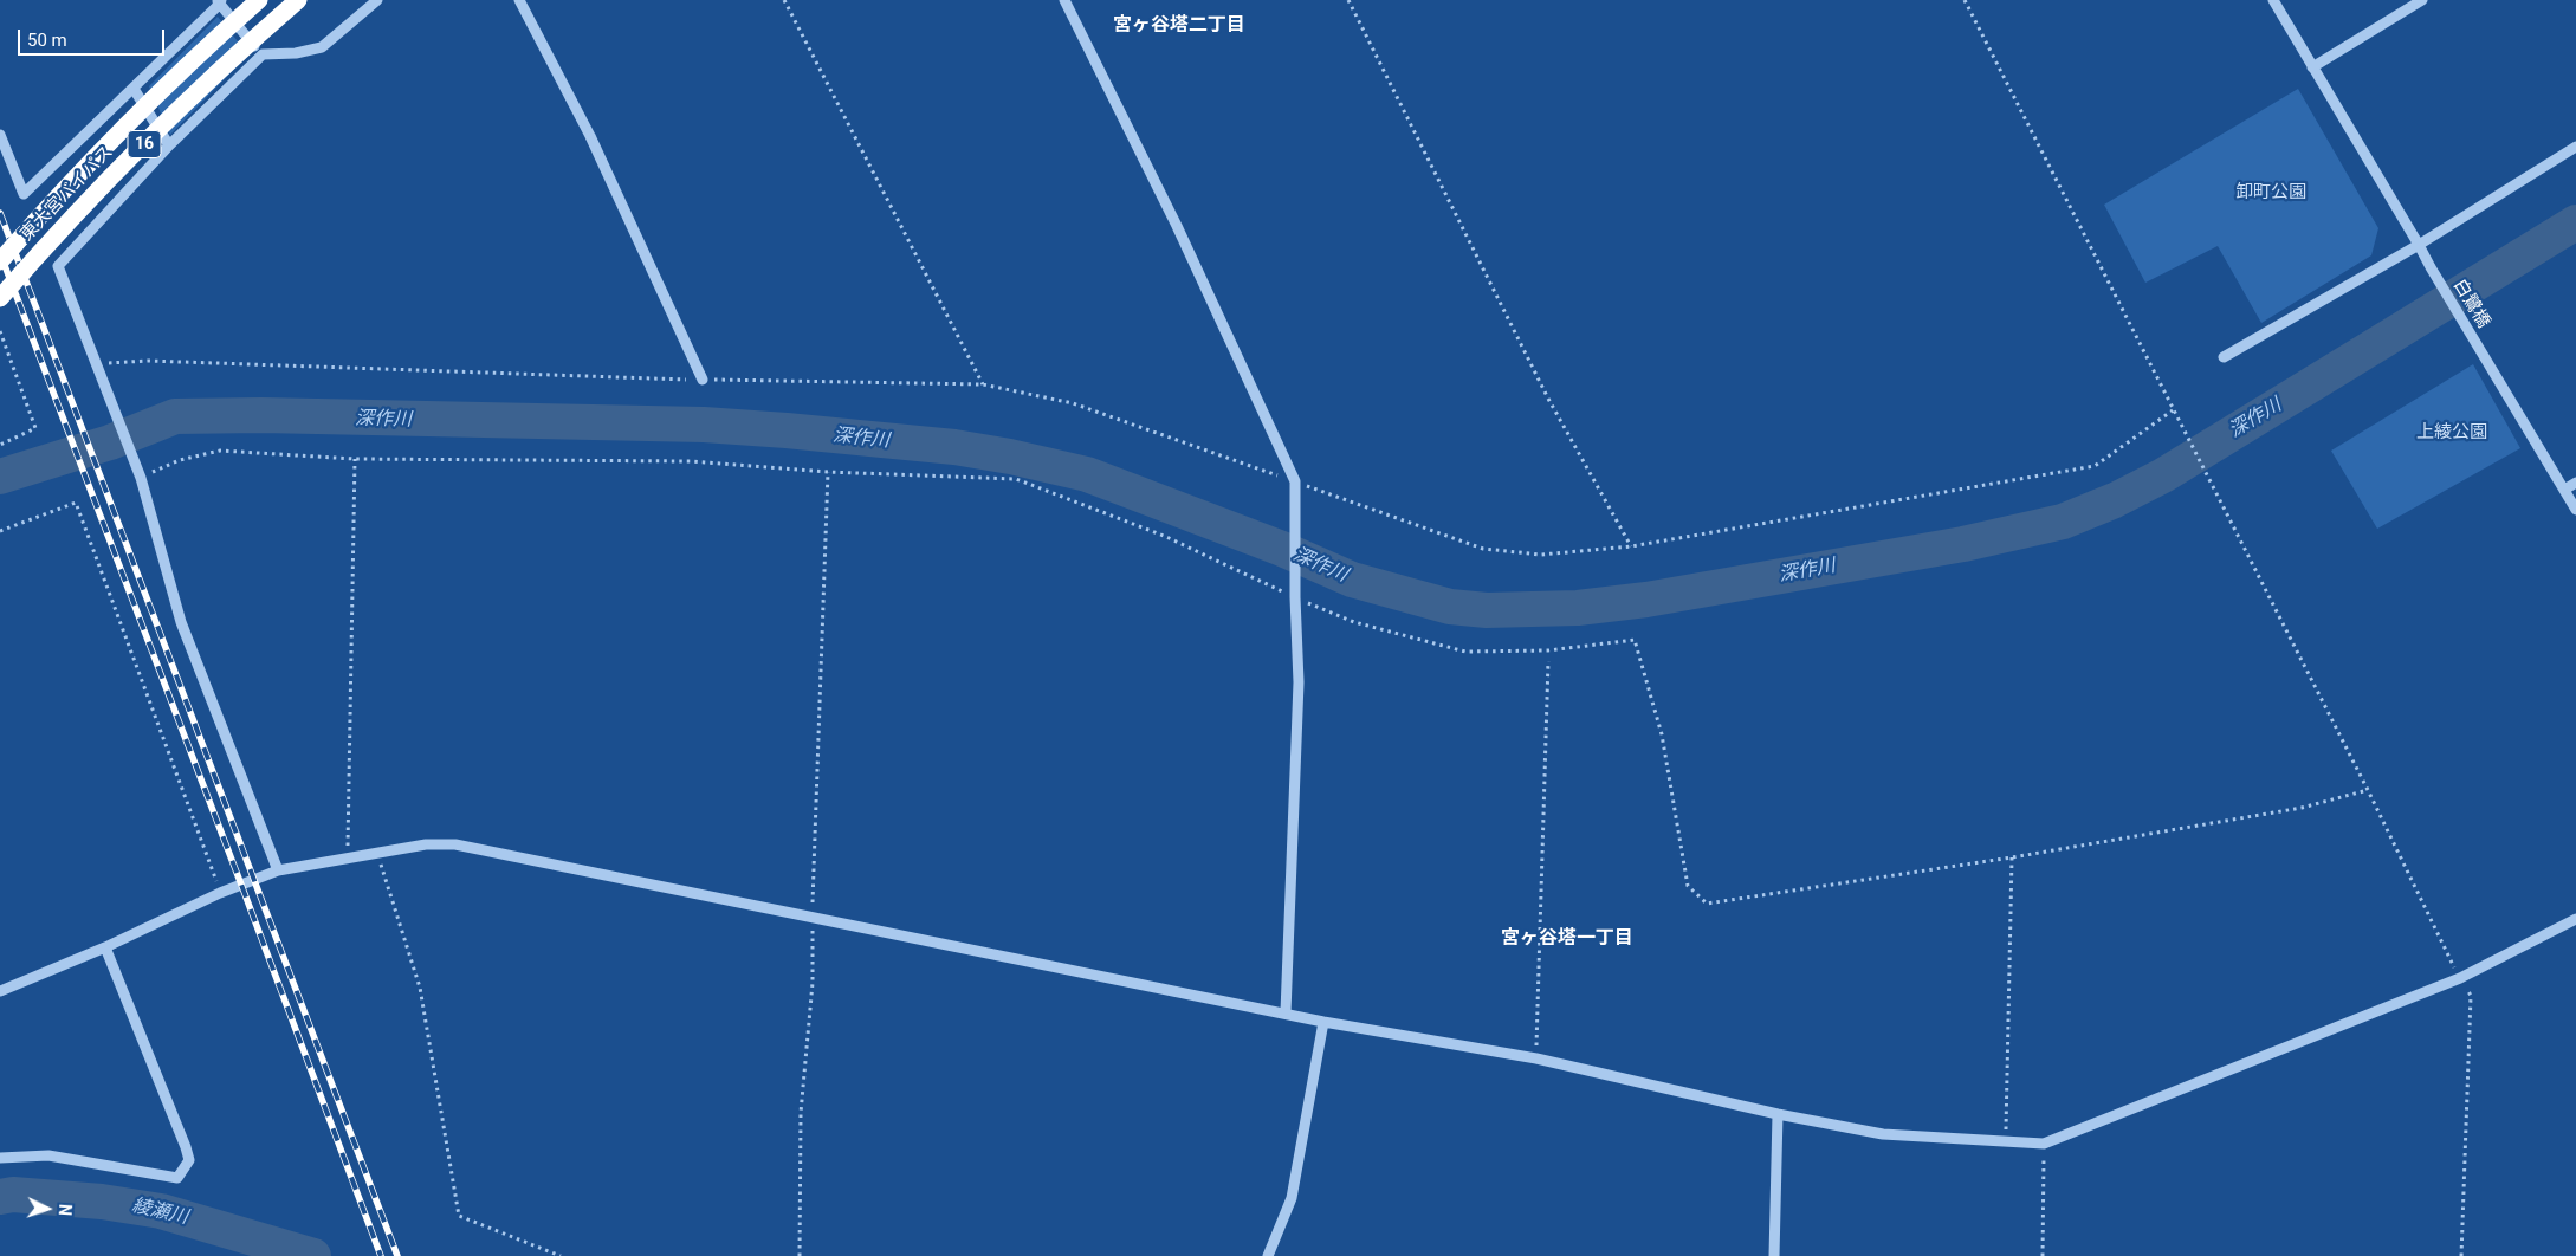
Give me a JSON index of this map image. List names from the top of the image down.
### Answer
{
  "streets": {
    "highway": ["16", "東大宮バイパス"],
    "street": ["白鷺橋"]
  },
  "districts": ["宮ヶ谷塔二丁目", "宮ヶ谷塔一丁目"],
  "water": ["深作川", "綾瀬川"],
  "parks": ["卸町公園", "上綾公園"],
  "scale_bar": "50 m",
  "north": "right"
}
